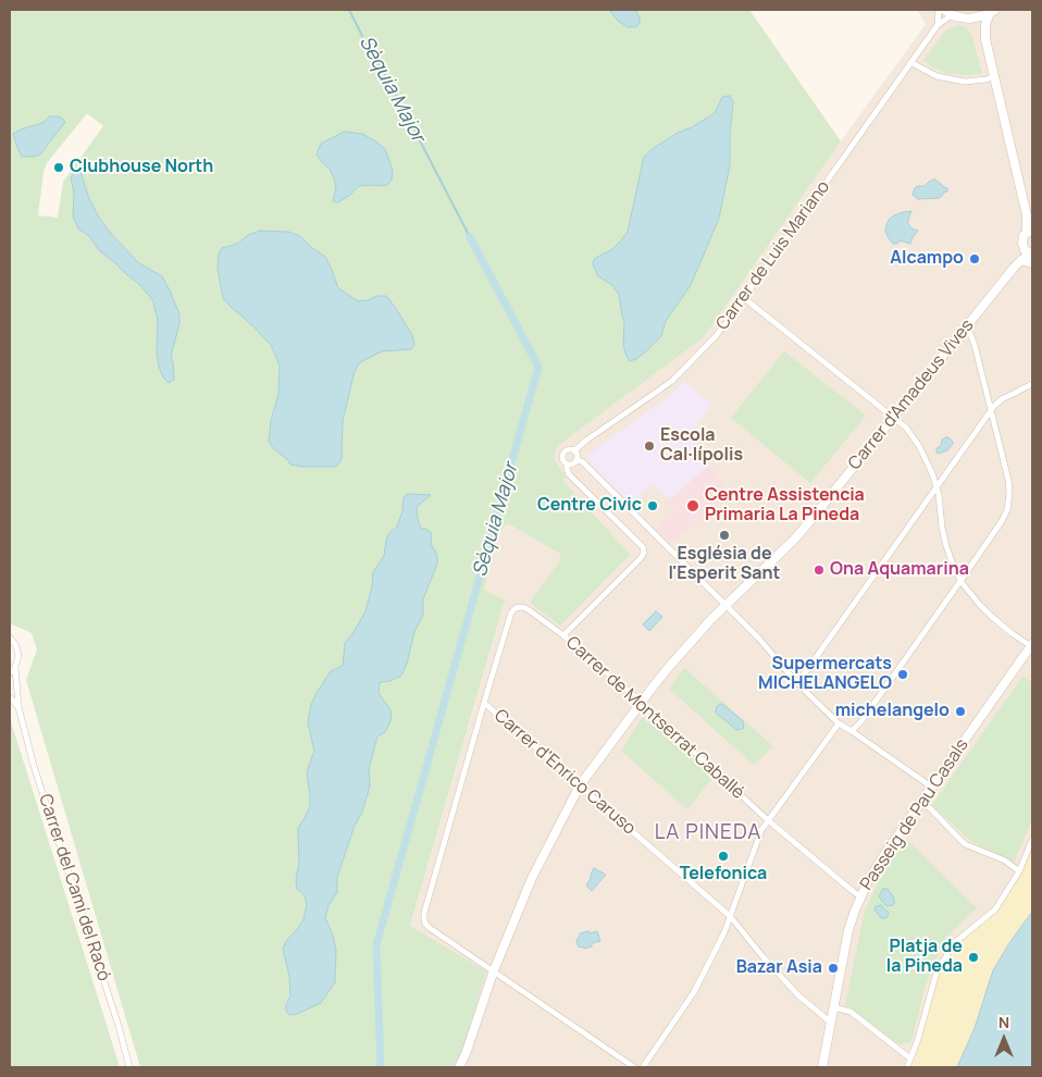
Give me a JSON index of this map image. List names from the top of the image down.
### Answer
{
  "streets": {
    "street": [
      "Carrer de Luis Mariano",
      "Carrer d'Amadeus Vives",
      "Carrer de Montserrat Caballé",
      "Carrer d'Enrico Caruso",
      "Passeig de Pau Casals",
      "Carrer del Camí del Racó"
    ]
  },
  "crossings": [
    ["Carrer d'Amadeus Vives", "Carrer de Montserrat Caballé"],
    ["Carrer d'Amadeus Vives", "Carrer d'Enrico Caruso"],
    ["Carrer de Montserrat Caballé", "Carrer d'Enrico Caruso"],
    ["Carrer de Montserrat Caballé", "Passeig de Pau Casals"],
    ["Carrer d'Enrico Caruso", "Passeig de Pau Casals"]
  ],
  "districts": ["LA PINEDA"],
  "water": ["Sèquia Major"],
  "places": [
    "Clubhouse North",
    "Alcampo",
    "Escola Cal·lípolis",
    "Centre Civic",
    "Centre Assistencia Primaria La Pineda",
    "Església de l'Esperit Sant",
    "Ona Aquamarina",
    "Supermercats MICHELANGELO",
    "michelangelo",
    "Telefonica",
    "Platja de la Pineda",
    "Bazar Asia"
  ],
  "north": "top"
}
